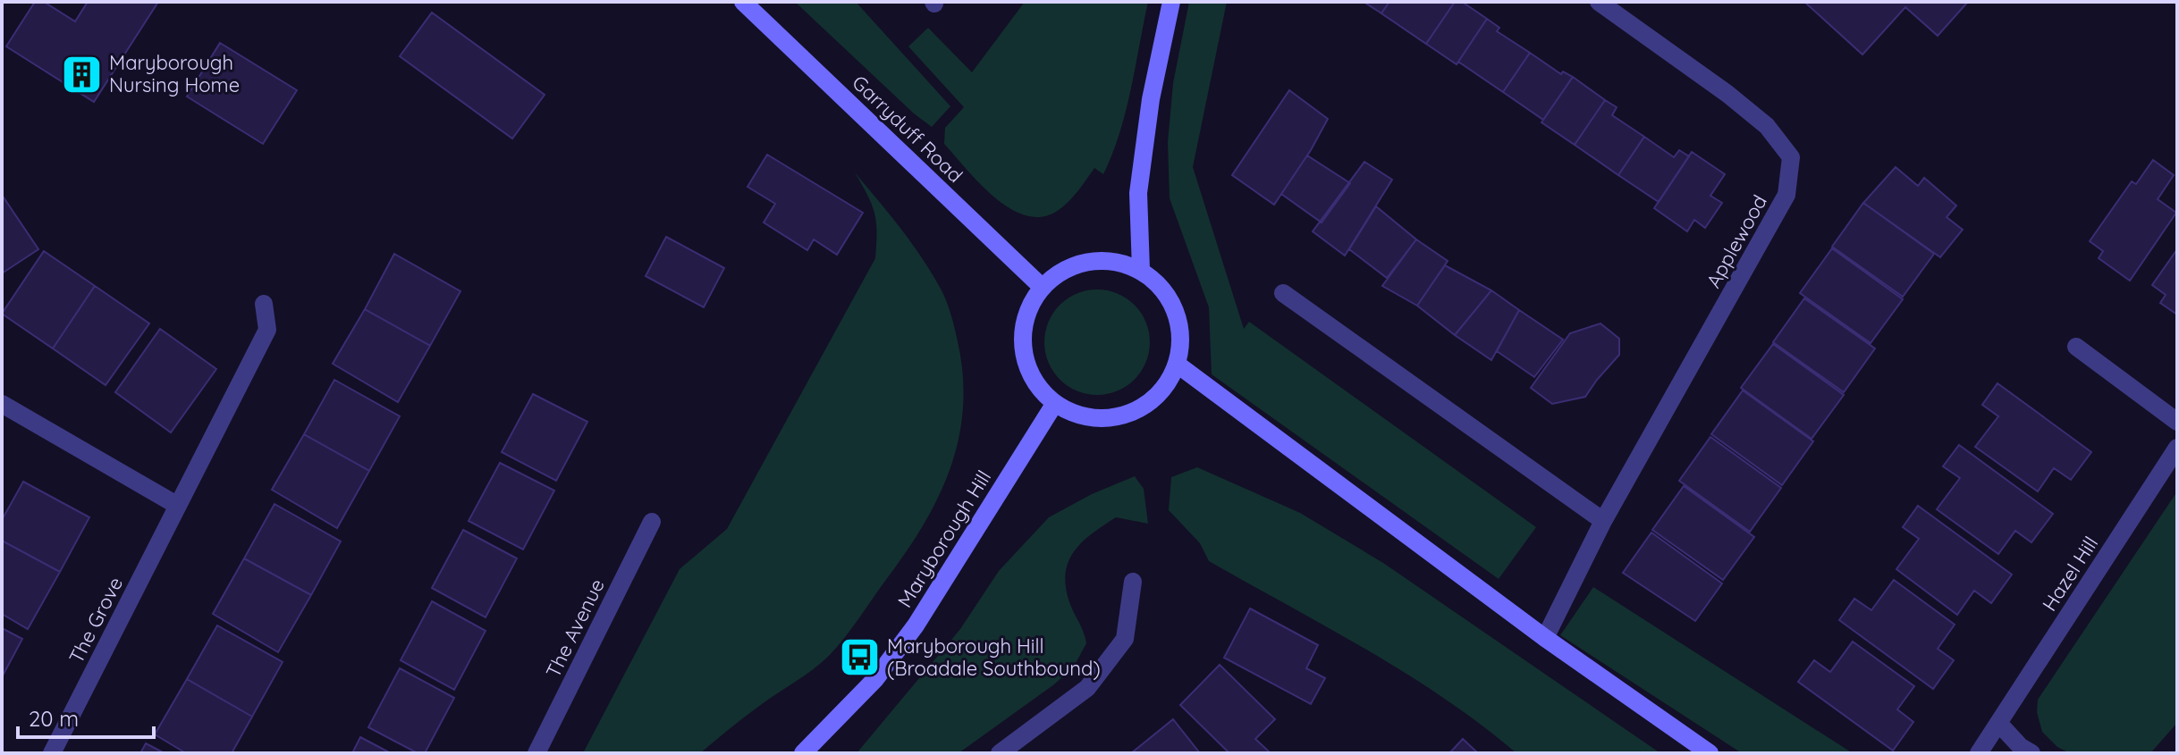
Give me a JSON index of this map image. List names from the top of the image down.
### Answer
{
  "streets": {
    "street": [
      "Garryduff Road",
      "Applewood",
      "Maryborough Hill",
      "Hazel Hill",
      "The Grove",
      "The Avenue"
    ]
  },
  "crossings": [
    ["Garryduff Road", "Maryborough Hill"]
  ],
  "places": {
    "building": ["Maryborough Nursing Home"],
    "bus stop": ["Maryborough Hill (Broadale Southbound)"]
  },
  "scale_bar": "20 m"
}
